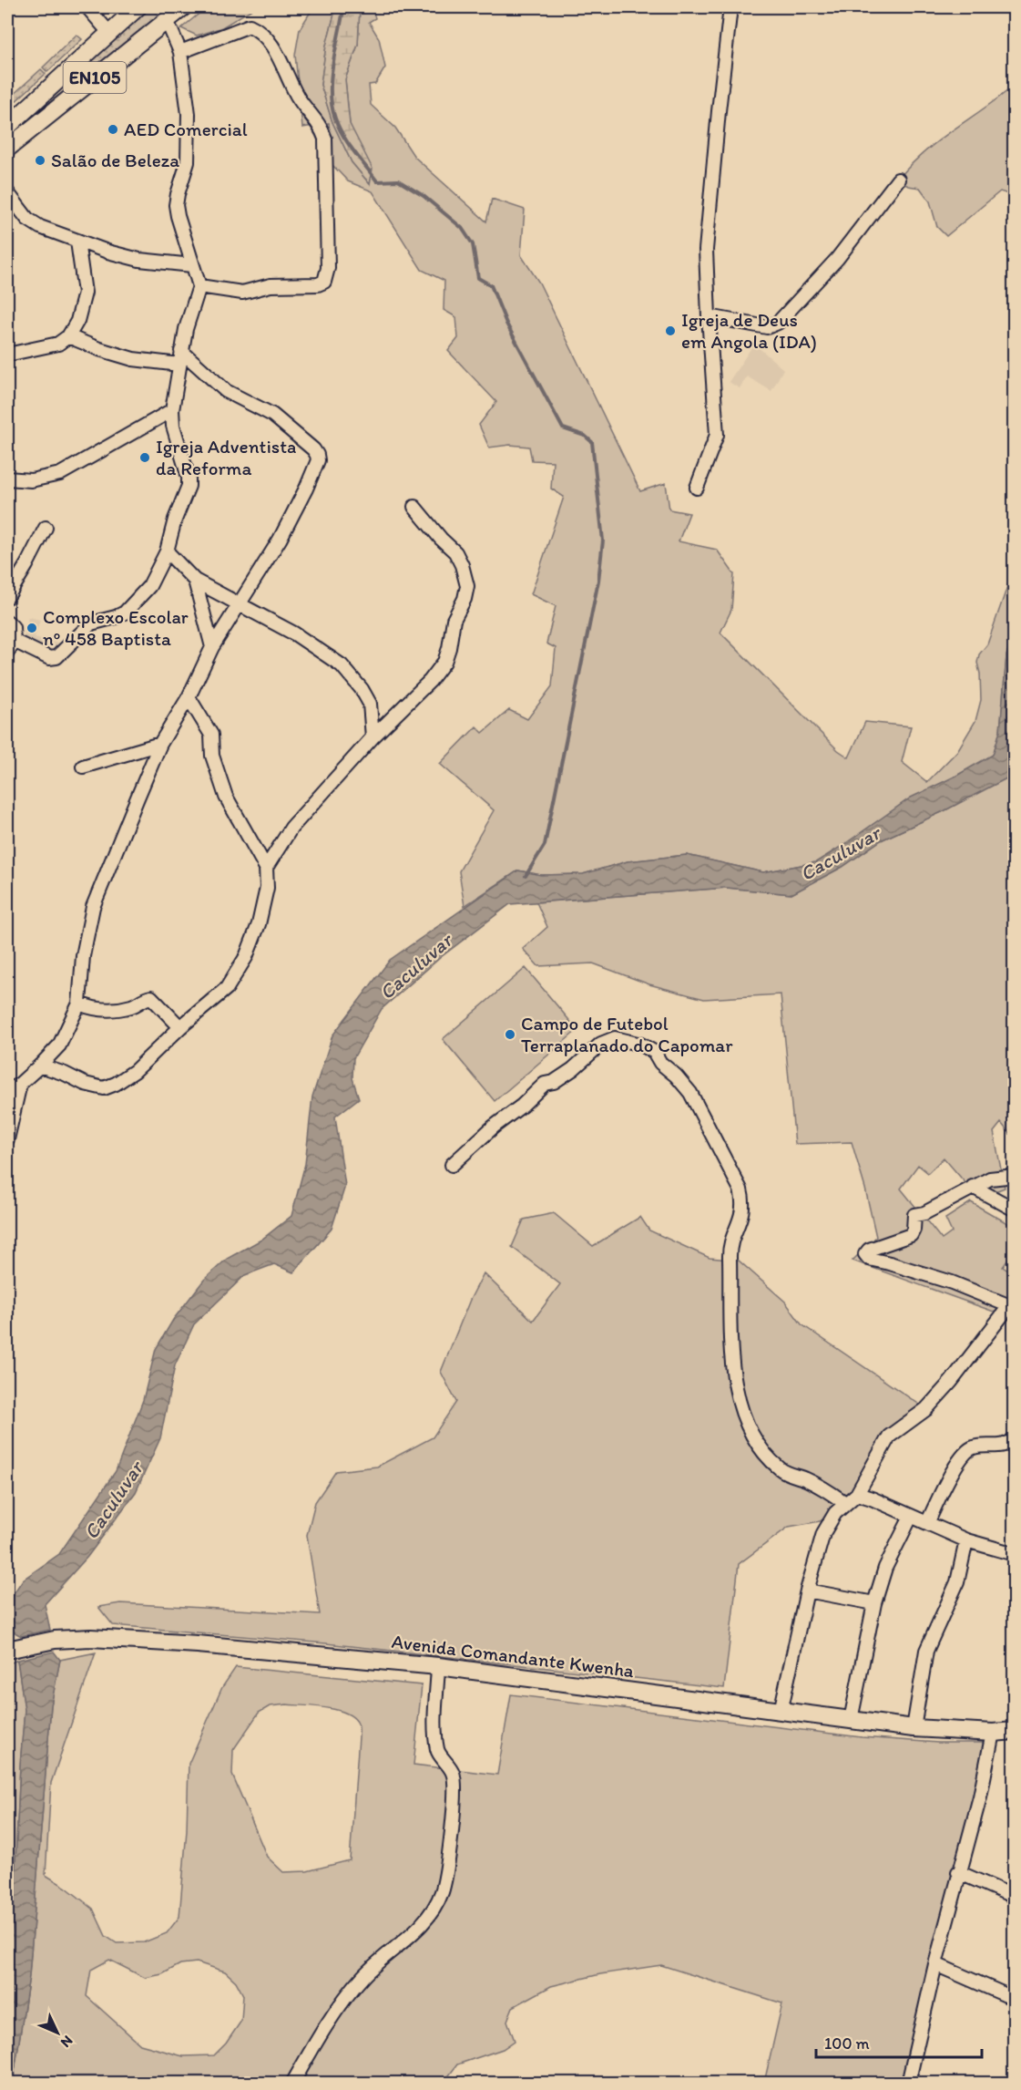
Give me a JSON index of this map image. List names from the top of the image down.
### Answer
{
  "streets": {
    "main road": ["EN105", "Avenida Comandante Kwenha"]
  },
  "water": ["Caculuvar"],
  "places": [
    "AED Comercial",
    "Salão de Beleza",
    "Igreja de Deus em Angola (IDA)",
    "Igreja Adventista da Reforma",
    "Complexo Escolar nº 458 Baptista",
    "Campo de Futebol Terraplanado do Capomar"
  ],
  "scale_bar": "100 m",
  "north": "bottom right"
}
